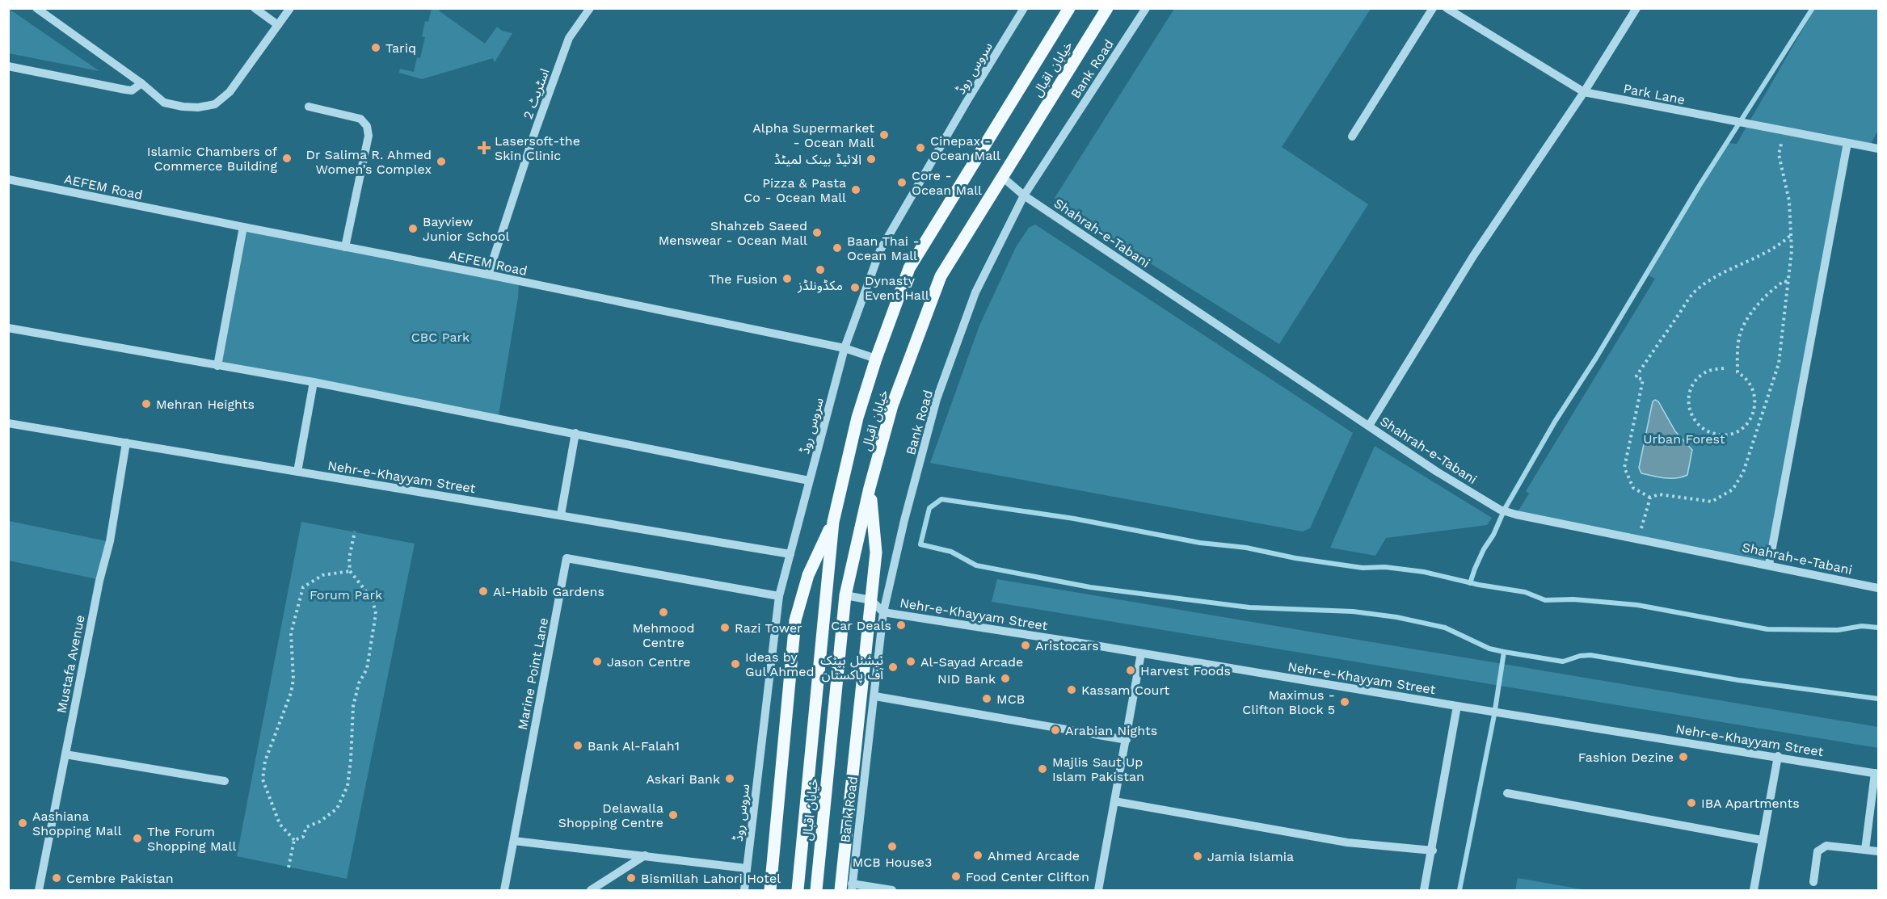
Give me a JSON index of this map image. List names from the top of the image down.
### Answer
{
  "streets": {
    "main road": ["خیابان اقبال"],
    "street": [
      "سروس روڈ",
      "Bank Road",
      "اسٹریٹ 2",
      "Park Lane",
      "AEFEM Road",
      "Shahrah-e-Tabani",
      "Nehr-e-Khayyam Street",
      "Mustafa Avenue",
      "Marine Point Lane"
    ]
  },
  "crossings": [
    ["سروس روڈ", "AEFEM Road"],
    ["سروس روڈ", "Nehr-e-Khayyam Street"],
    ["سروس روڈ", "Marine Point Lane"],
    ["خیابان اقبال", "AEFEM Road"],
    ["خیابان اقبال", "Shahrah-e-Tabani"],
    ["Bank Road", "Shahrah-e-Tabani"],
    ["Bank Road", "Nehr-e-Khayyam Street"],
    ["اسٹریٹ 2", "AEFEM Road"],
    ["Nehr-e-Khayyam Street", "Mustafa Avenue"]
  ],
  "parks": ["CBC Park", "Urban Forest", "Forum Park"],
  "places": {
    "other": [
      "Tariq",
      "Alpha Supermarket - Ocean Mall",
      "Cinepax - Ocean Mall",
      "Islamic Chambers of Commerce Building",
      "الائیڈ بینک لمیٹڈ",
      "Dr Salima R. Ahmed Women’s Complex",
      "Core - Ocean Mall",
      "Pizza & Pasta Co - Ocean Mall",
      "Bayview Junior School",
      "Shahzeb Saeed Menswear - Ocean Mall",
      "Baan Thai - Ocean Mall",
      "مکڈونلڈز",
      "The Fusion",
      "Dynasty Event Hall",
      "Mehran Heights",
      "Al-Habib Gardens",
      "Mehmood Centre",
      "Car Deals",
      "Razi Tower",
      "Aristocars",
      "Jason Centre",
      "Al-Sayad Arcade",
      "Ideas by Gul Ahmed",
      "نیشنل بینک آف پاکستان",
      "Harvest Foods",
      "NID Bank",
      "Kassam Court",
      "MCB",
      "Maximus - Clifton Block 5",
      "Arabian Nights",
      "Bank Al-Falah1",
      "Fashion Dezine",
      "Majlis Saut Up Islam Pakistan",
      "Askari Bank",
      "IBA Apartments",
      "Delawalla Shopping Centre",
      "Aashiana Shopping Mall",
      "The Forum Shopping Mall",
      "MCB House3",
      "Ahmed Arcade",
      "Jamia Islamia",
      "Food Center Clifton",
      "Cembre Pakistan",
      "Bismillah Lahori Hotel"
    ],
    "health": ["Lasersoft-the Skin Clinic"]
  }
}
